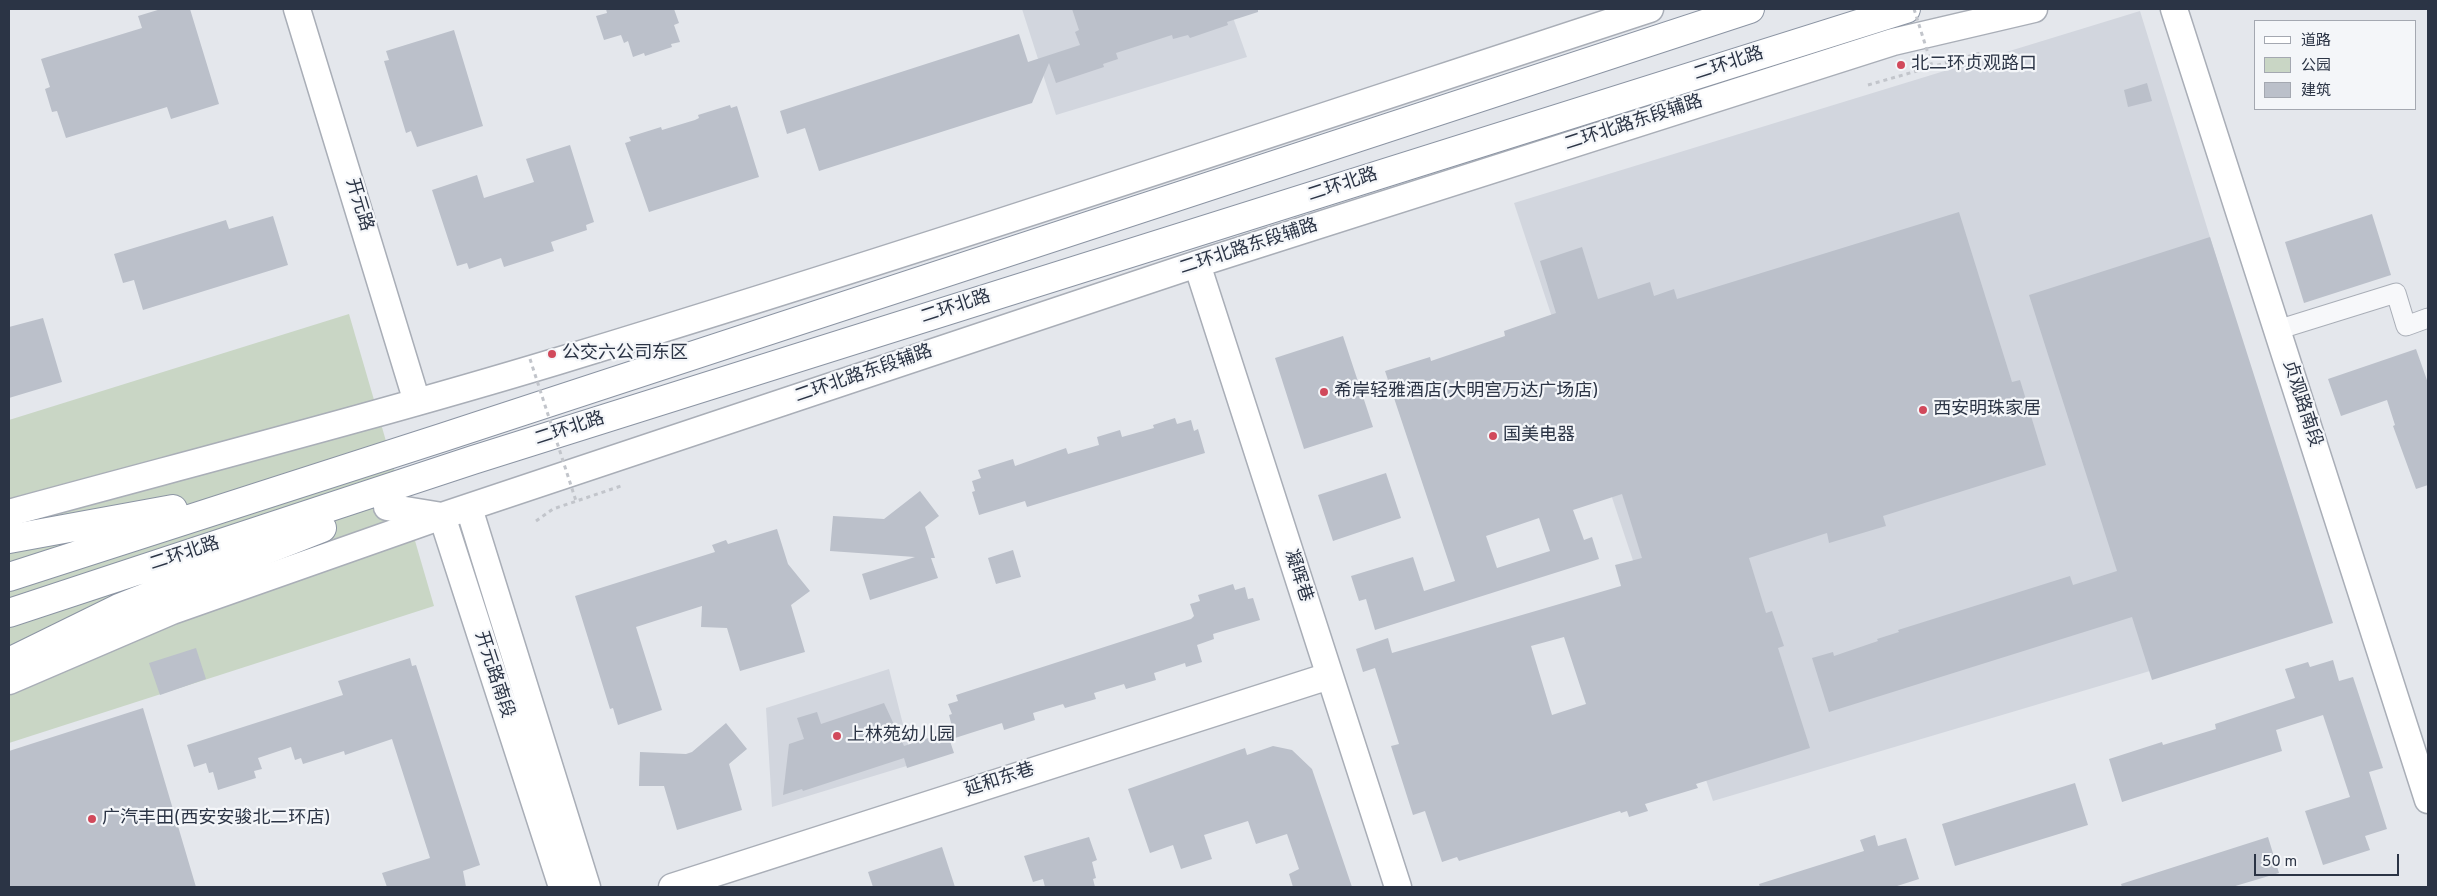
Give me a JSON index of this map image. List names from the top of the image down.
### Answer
{
  "streets": {
    "highway": ["二环北路"],
    "main road": [
      "二环北路东段辅路",
      "开元路",
      "贞观路南段",
      "凝晖巷",
      "开元路南段",
      "延和东巷"
    ]
  },
  "crossings": [
    ["二环北路东段辅路", "凝晖巷"],
    ["二环北路东段辅路", "开元路南段"],
    ["凝晖巷", "延和东巷"]
  ],
  "places": [
    "北二环贞观路口",
    "公交六公司东区",
    "希岸轻雅酒店(大明宫万达广场店)",
    "西安明珠家居",
    "国美电器",
    "上林苑幼儿园",
    "广汽丰田(西安安骏北二环店)"
  ],
  "legend": ["道路", "公园", "建筑"],
  "scale_bar": "50 m"
}
